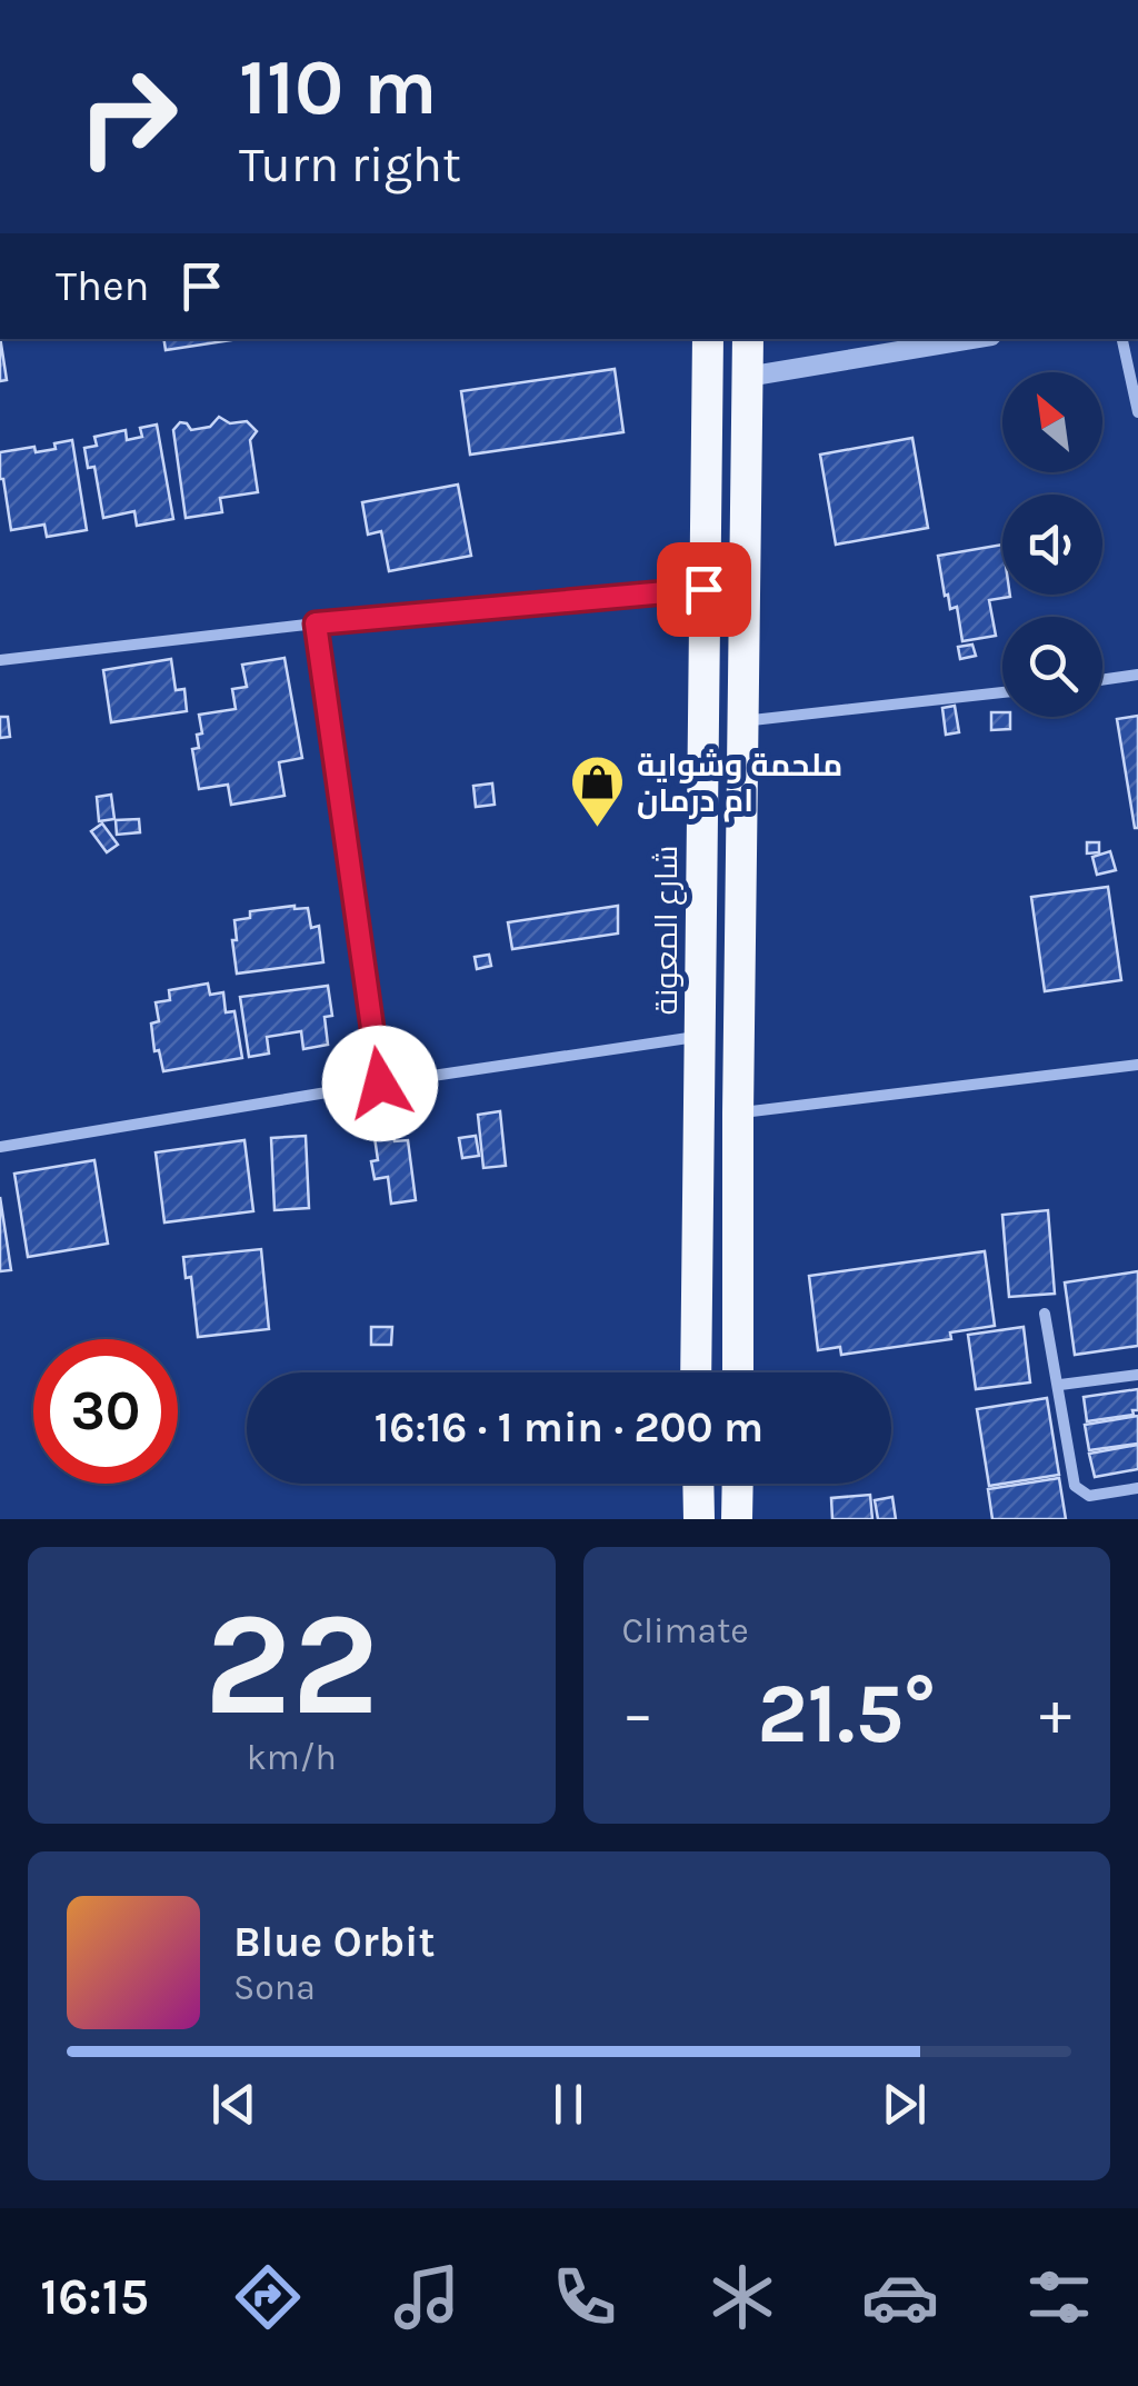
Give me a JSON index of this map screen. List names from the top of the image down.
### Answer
{
  "streets": {
    "highway": ["شارع المعونة"]
  },
  "places": {
    "shop": ["ملحمة وشواية ام درمان"]
  },
  "north": "top left",
  "page": {
    "turn": ["110 m", "Turn right"],
    "then": "Then",
    "limit": "30",
    "trip": "16:16 · 1 min · 200 m",
    "tile": [
      ["22", "km/h"],
      "Climate"
    ],
    "heat": ["−", "21.5°", "+"],
    "song": ["Blue Orbit", "Sona"],
    "tabs": "16:15"
  }
}
